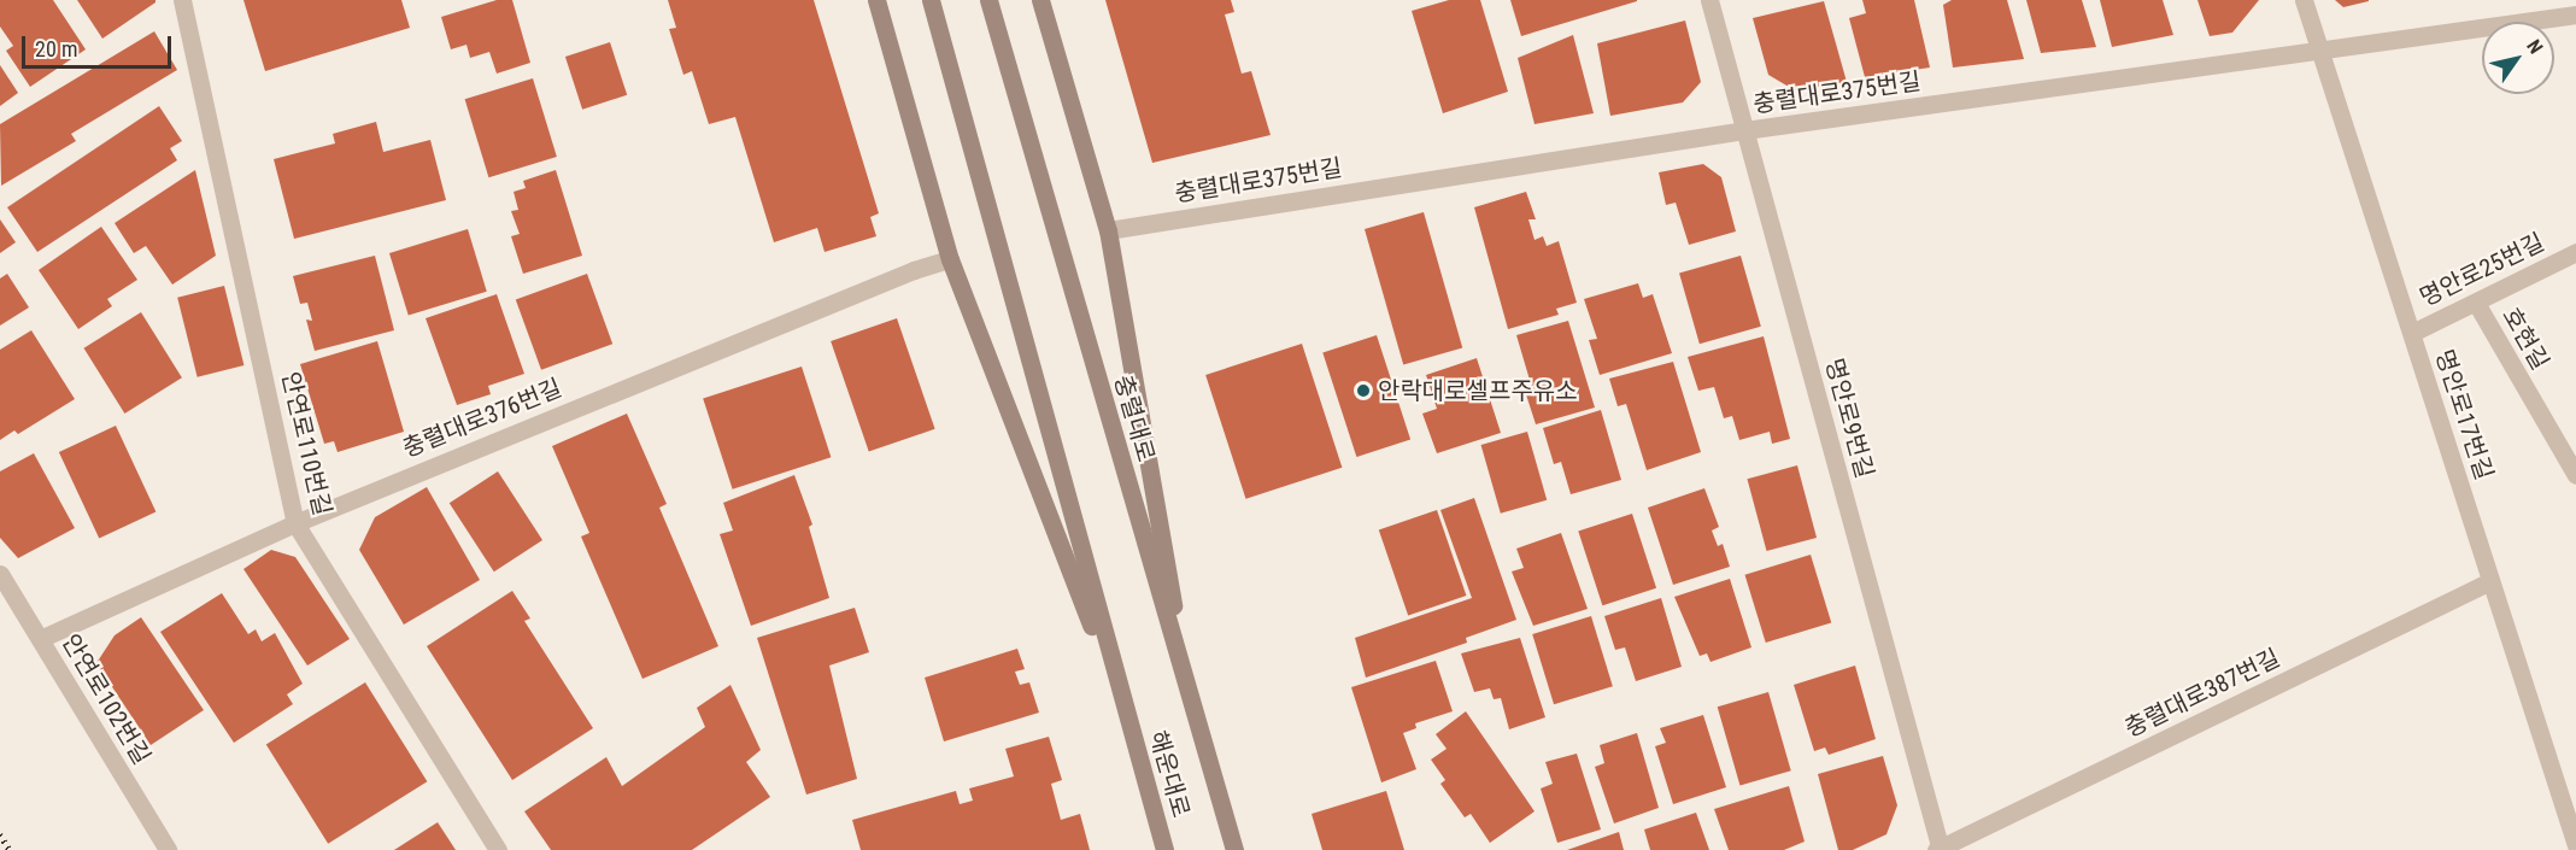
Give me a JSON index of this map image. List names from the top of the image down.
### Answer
{
  "streets": {
    "main road": ["충렬대로", "해운대로"],
    "street": [
      "충렬대로375번길",
      "명안로25번길",
      "호현길",
      "명안로17번길",
      "충렬대로376번길",
      "명안로9번길",
      "안연로110번길",
      "충렬대로387번길",
      "안연로102번길"
    ]
  },
  "crossings": [
    ["충렬대로375번길", "명안로17번길"],
    ["충렬대로375번길", "명안로9번길"],
    ["명안로25번길", "호현길"],
    ["명안로25번길", "명안로17번길"],
    ["명안로17번길", "충렬대로387번길"],
    ["충렬대로376번길", "안연로110번길"],
    ["충렬대로376번길", "안연로102번길"],
    ["명안로9번길", "충렬대로387번길"]
  ],
  "places": ["안락대로셀프주유소"],
  "scale_bar": "20 m",
  "north": "top right"
}
